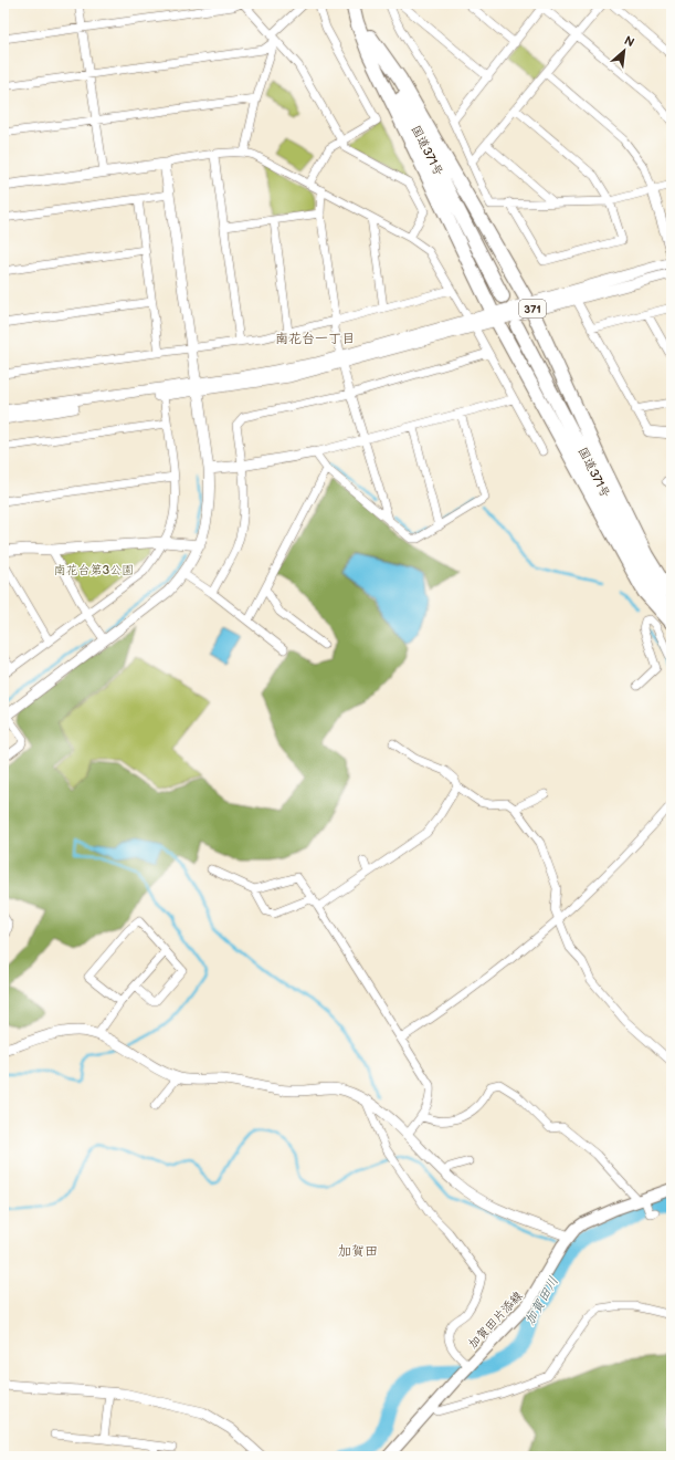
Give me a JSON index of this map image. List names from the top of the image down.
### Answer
{
  "streets": {
    "highway": ["国道371号", "371"],
    "main road": ["加賀田片添線"]
  },
  "crossings": [
    ["国道371号", "371"]
  ],
  "districts": ["南花台一丁目", "加賀田"],
  "water": ["加賀田川"],
  "parks": ["南花台第3公園"],
  "north": "top right"
}
